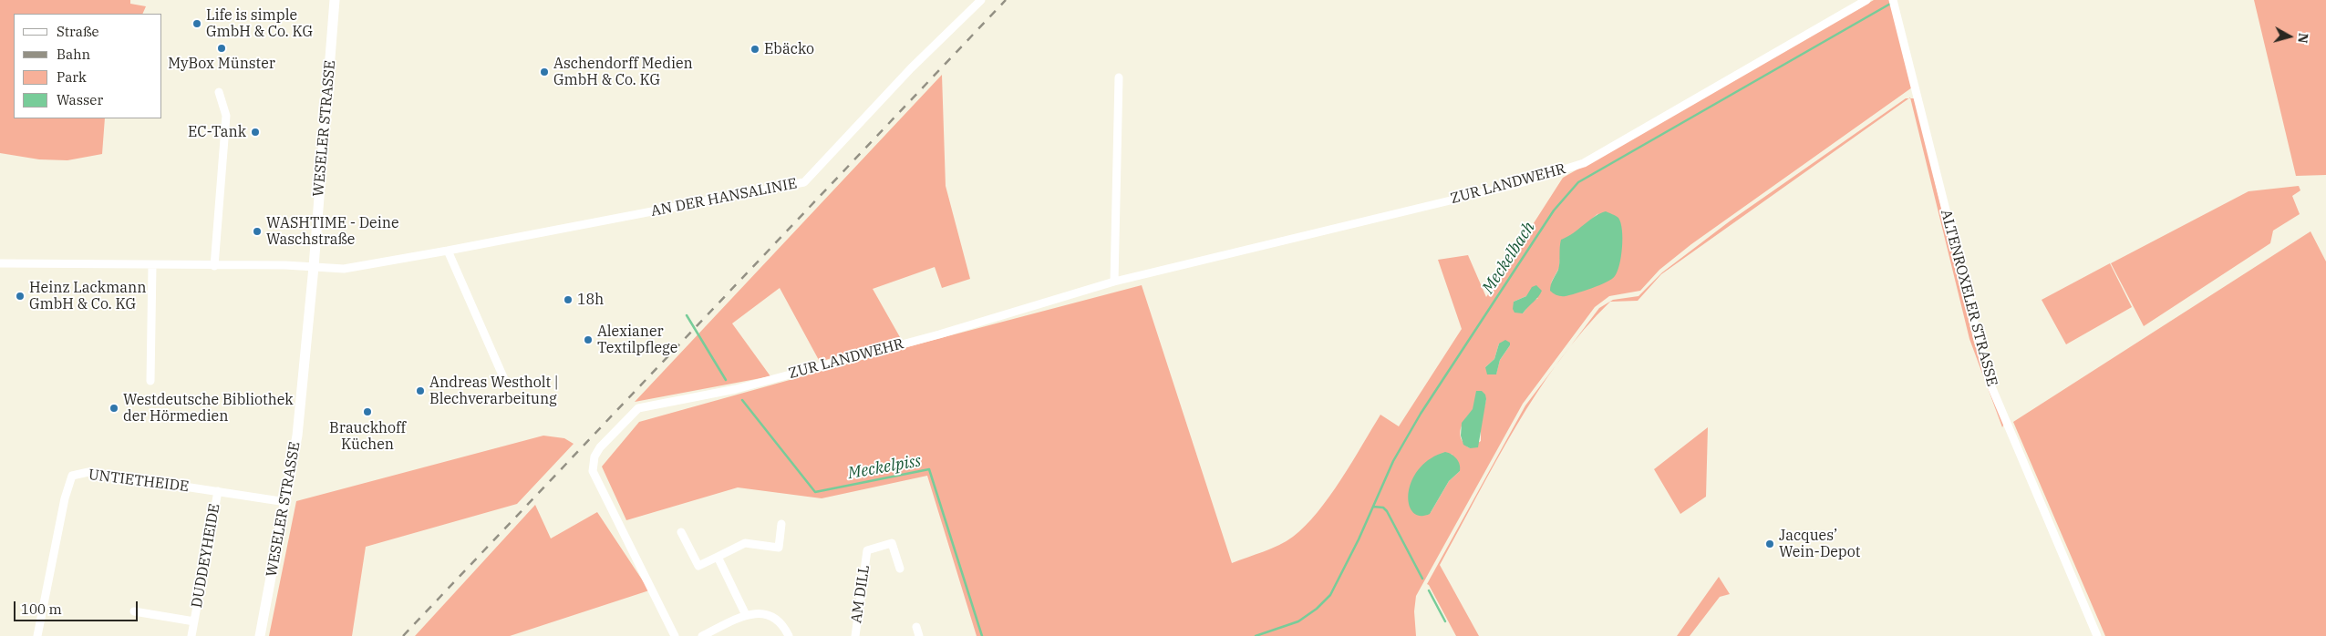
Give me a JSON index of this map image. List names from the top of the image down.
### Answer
{
  "streets": {
    "main road": ["WESELER STRASSE"],
    "street": [
      "ZUR LANDWEHR",
      "AN DER HANSALINIE",
      "ALTENROXELER STRASSE",
      "UNTIETHEIDE",
      "DUDDEYHEIDE",
      "AM DILL"
    ]
  },
  "crossings": [
    ["WESELER STRASSE", "AN DER HANSALINIE"],
    ["WESELER STRASSE", "UNTIETHEIDE"],
    ["UNTIETHEIDE", "DUDDEYHEIDE"]
  ],
  "water": ["Meckelbach", "Meckelpiss"],
  "places": [
    "Life is simple GmbH & Co. KG",
    "MyBox Münster",
    "Ebäcko",
    "Aschendorff Medien GmbH & Co. KG",
    "EC-Tank",
    "WASHTIME - Deine Waschstraße",
    "Heinz Lackmann GmbH & Co. KG",
    "18h",
    "Alexianer Textilpflege",
    "Andreas Westholt | Blechverarbeitung",
    "Westdeutsche Bibliothek der Hörmedien",
    "Brauckhoff Küchen",
    "Jacques’ Wein-Depot"
  ],
  "legend": [
    "Straße",
    "Bahn",
    "Park",
    "Wasser"
  ],
  "scale_bar": "100 m",
  "north": "right"
}
